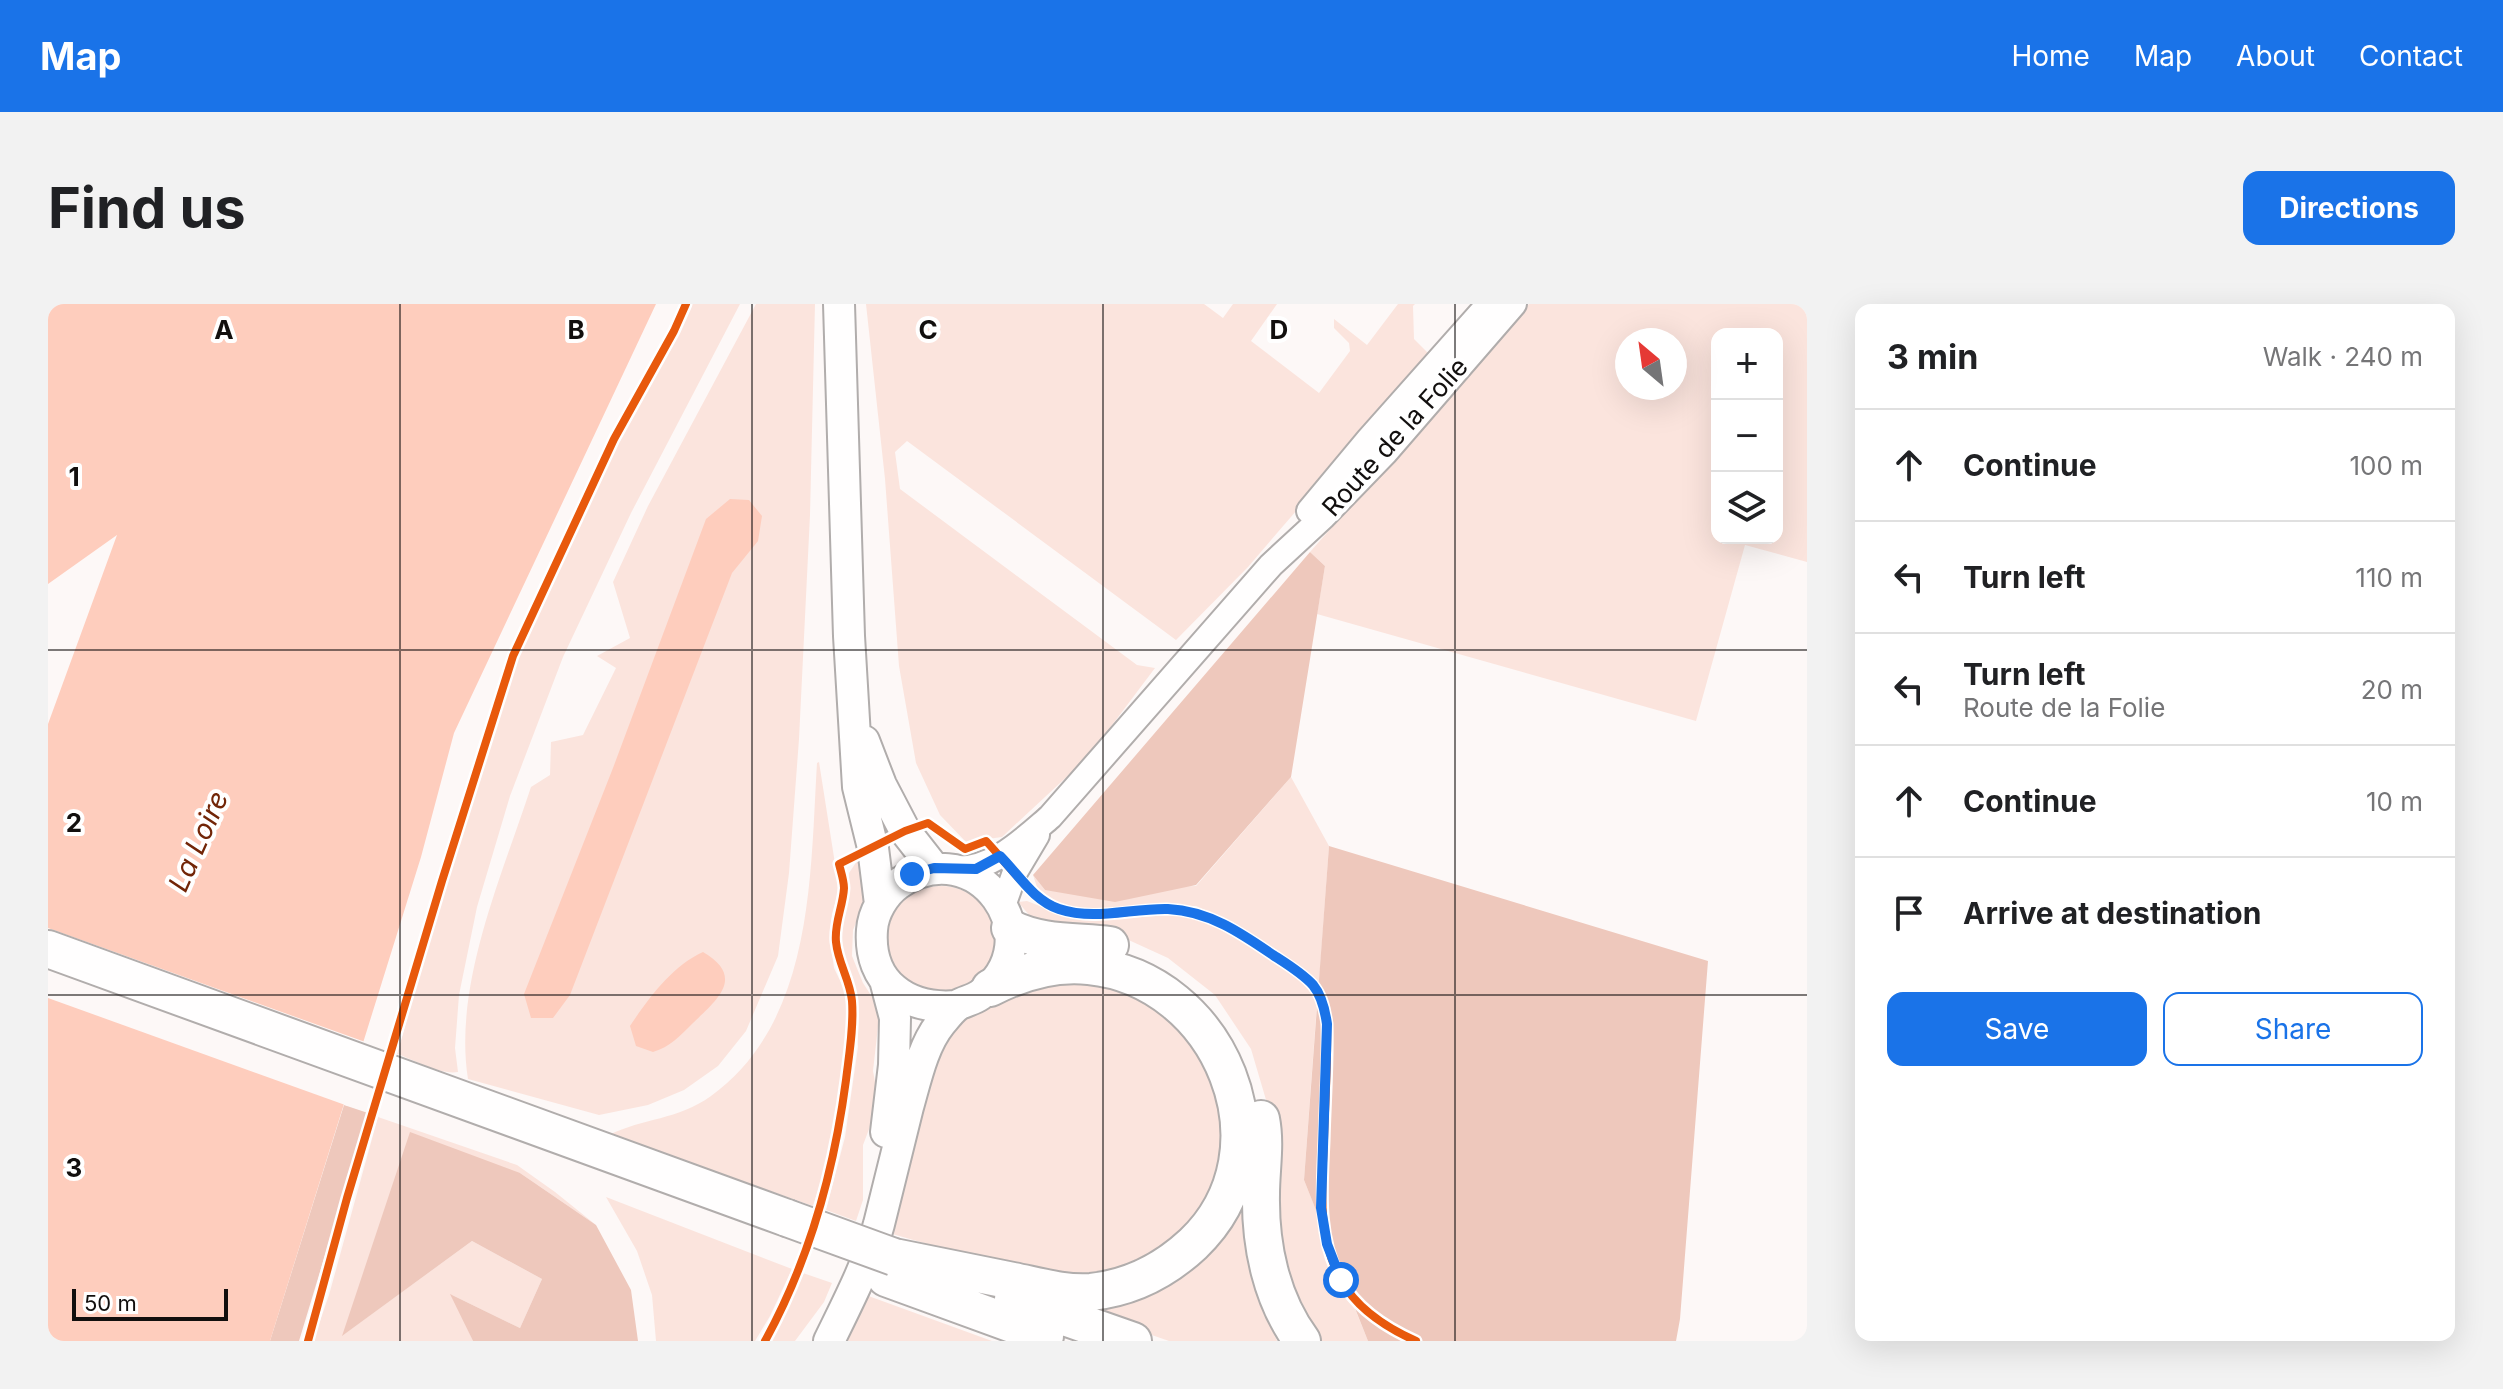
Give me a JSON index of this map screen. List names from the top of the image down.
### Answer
{
  "streets": {
    "street": ["Route de la Folie"]
  },
  "water": ["La Loire"],
  "scale_bar": "50 m",
  "north": "top left",
  "page": {
    "header": "Map",
    "nav": [
      "Home",
      "Map",
      "About",
      "Contact"
    ],
    "buttons": [
      "Directions",
      ["Save", "Share"]
    ],
    "title": "Find us",
    "heading": ["3 min", "Walk · 240 m"],
    "map_buttons": ["+", "−"],
    "list": [
      ["Continue", "100 m"],
      ["Turn left", "110 m"],
      ["Turn left", "Route de la Folie", "20 m"],
      ["Continue", "10 m"],
      "Arrive at destination"
    ],
    "scale": "50 m"
  },
  "grid": {
    "columns": [
      "A",
      "B",
      "C",
      "D"
    ],
    "rows": ["1", "2", "3"]
  }
}
